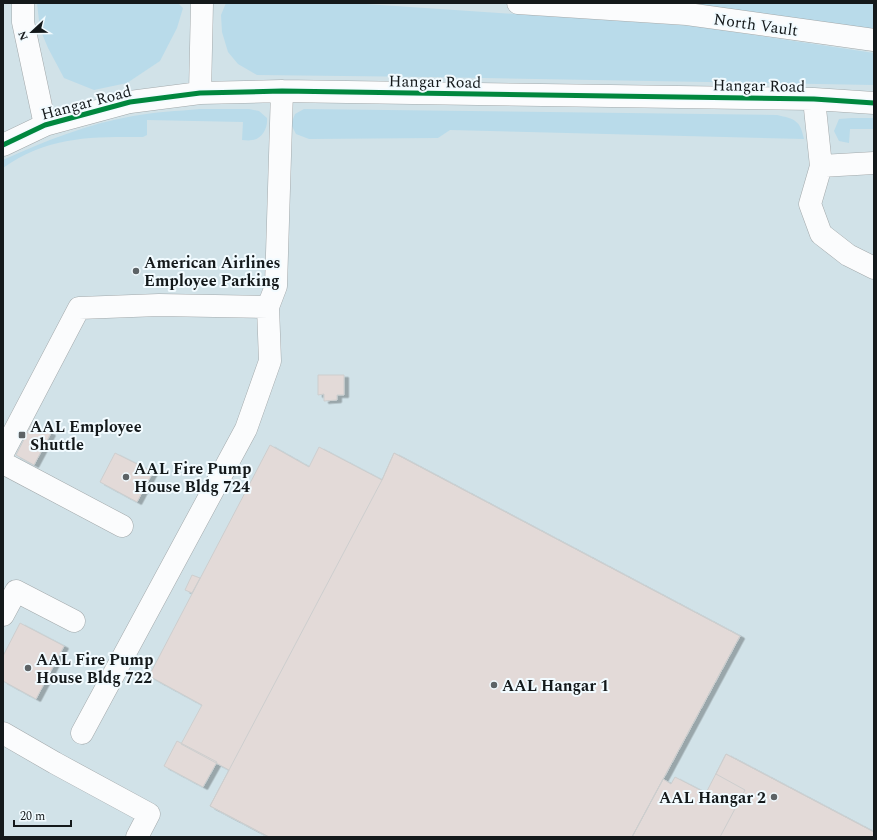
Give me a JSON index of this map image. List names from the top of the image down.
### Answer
{
  "streets": {
    "street": ["North Vault", "Hangar Road"]
  },
  "places": {
    "other": [
      "American Airlines Employee Parking",
      "AAL Fire Pump House Bldg 724",
      "AAL Fire Pump House Bldg 722",
      "AAL Hangar 1",
      "AAL Hangar 2"
    ],
    "transit": ["AAL Employee Shuttle"]
  },
  "scale_bar": "20 m",
  "north": "left"
}
